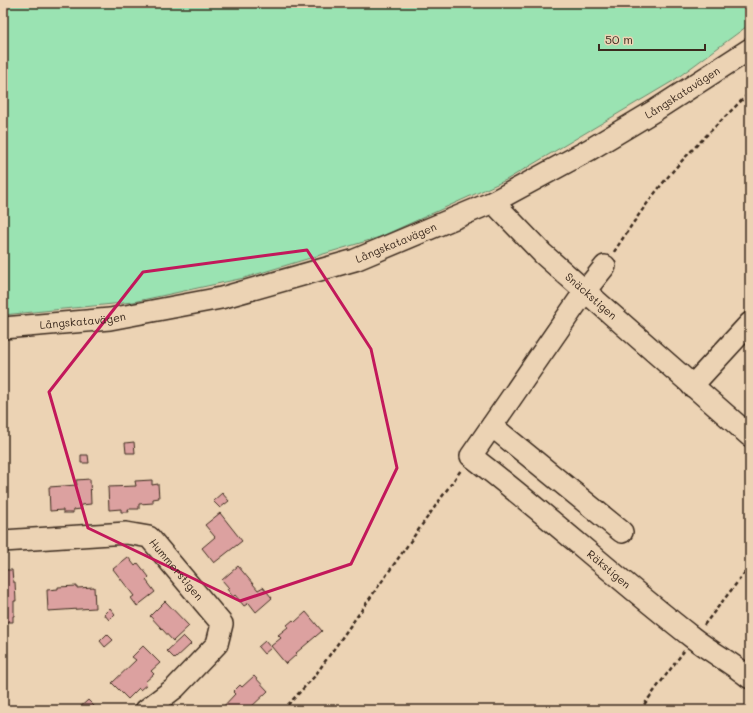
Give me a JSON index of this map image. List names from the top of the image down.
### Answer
{
  "streets": {
    "street": [
      "Långskatavägen",
      "Snäckstigen",
      "Räkstigen",
      "Hummerstigen"
    ]
  },
  "crossings": [
    ["Långskatavägen", "Snäckstigen"]
  ],
  "scale_bar": "50 m"
}
